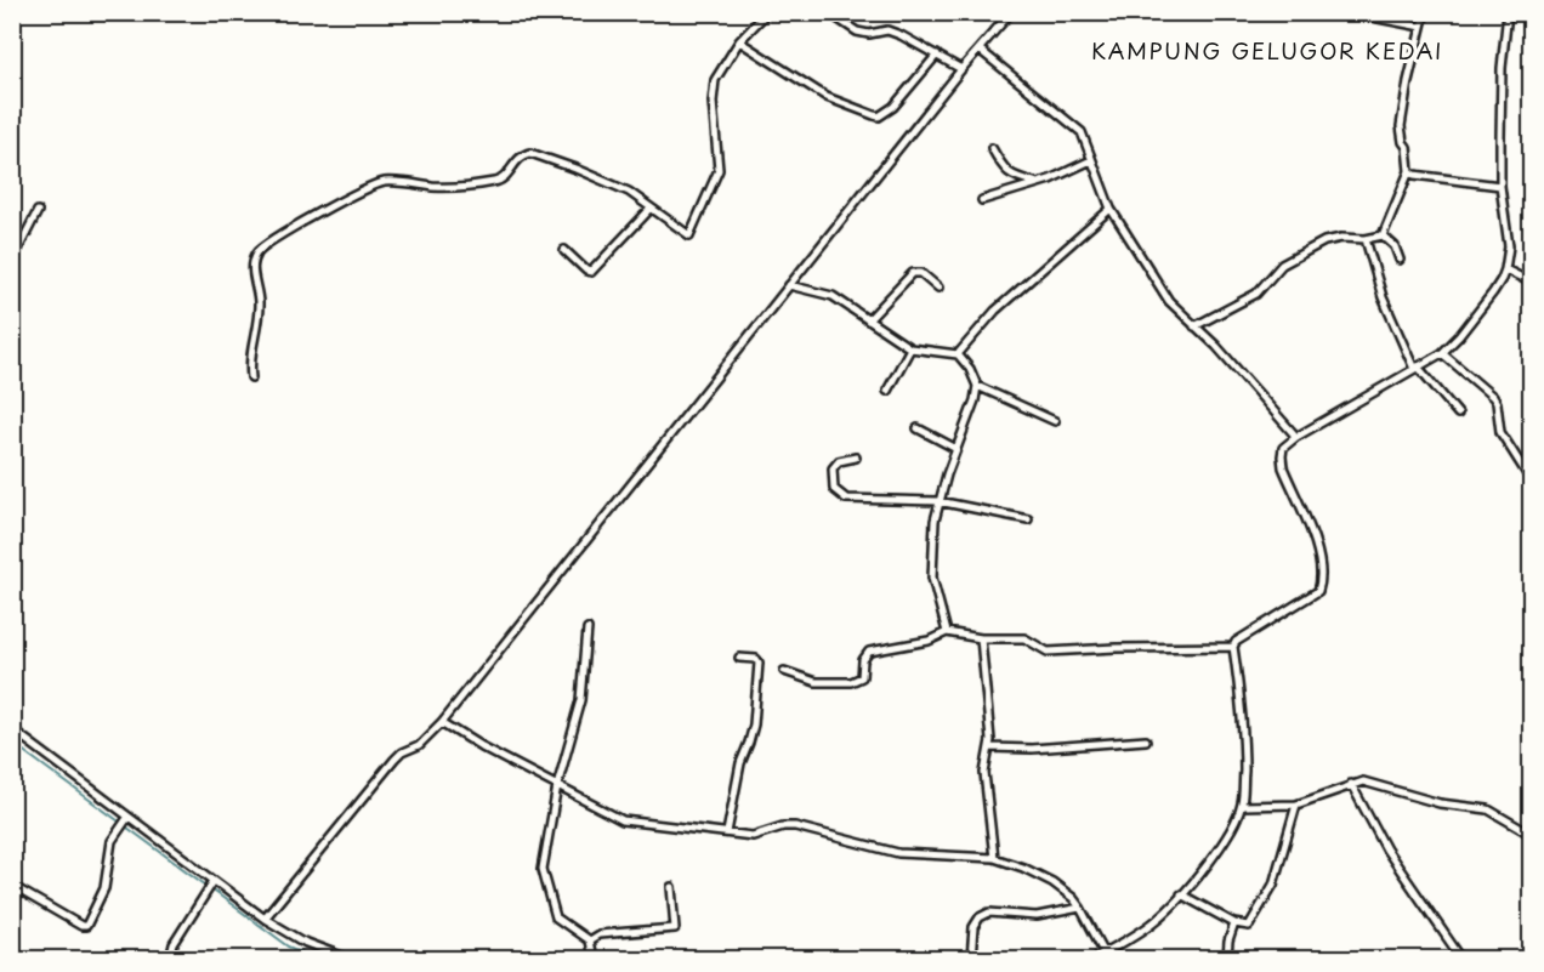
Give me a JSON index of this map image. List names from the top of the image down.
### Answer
{
  "districts": ["KAMPUNG GELUGOR KEDAI"]
}
